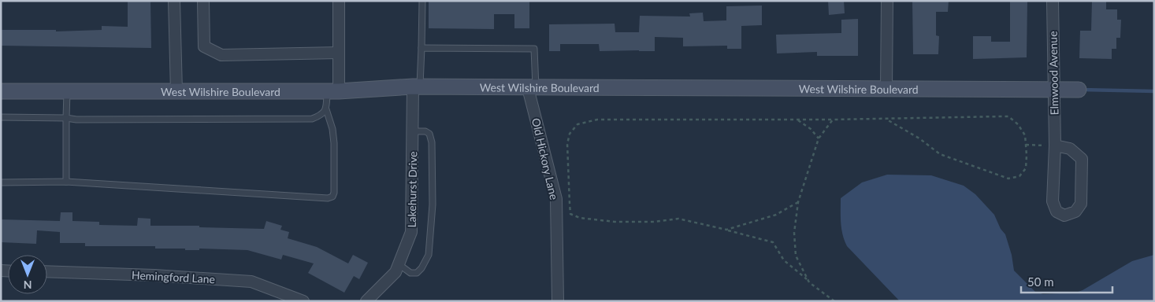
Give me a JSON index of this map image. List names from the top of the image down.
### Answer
{
  "streets": {
    "street": [
      "Elmwood Avenue",
      "West Wilshire Boulevard",
      "Old Hickory Lane",
      "Lakehurst Drive",
      "Hemingford Lane"
    ]
  },
  "crossings": [
    ["Elmwood Avenue", "West Wilshire Boulevard"],
    ["West Wilshire Boulevard", "Old Hickory Lane"],
    ["West Wilshire Boulevard", "Lakehurst Drive"]
  ],
  "scale_bar": "50 m",
  "north": "bottom"
}
